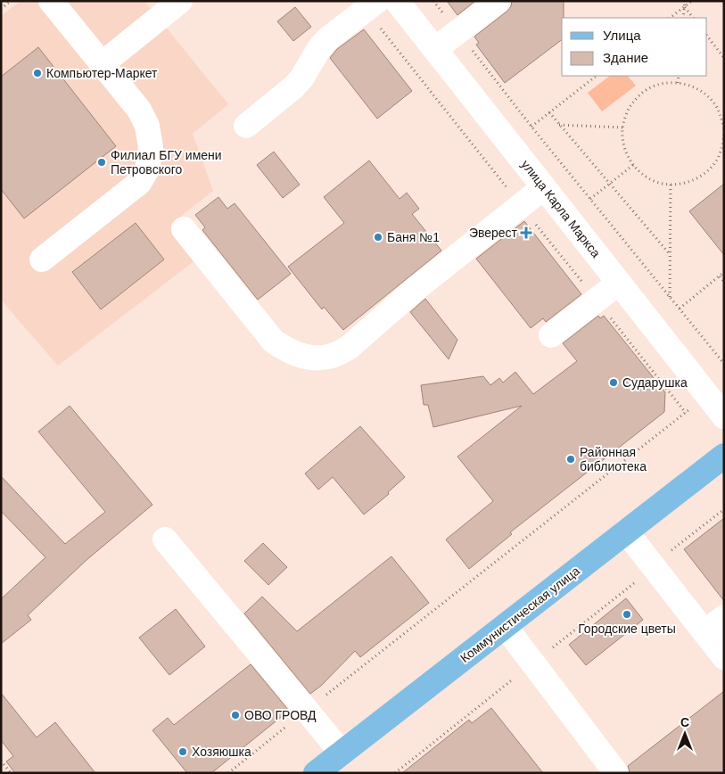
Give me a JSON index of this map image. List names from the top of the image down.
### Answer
{
  "streets": {
    "main road": ["Коммунистическая улица"],
    "street": ["улица Карла Маркса"]
  },
  "places": {
    "other": [
      "Компьютер-Маркет",
      "Филиал БГУ имени Петровского",
      "Баня №1",
      "Сударушка",
      "Районная библиотека",
      "Городские цветы",
      "ОВО ГРОВД",
      "Хозяюшка"
    ],
    "health": ["Эверест"]
  },
  "legend": ["Улица", "Здание"],
  "north": "top"
}
